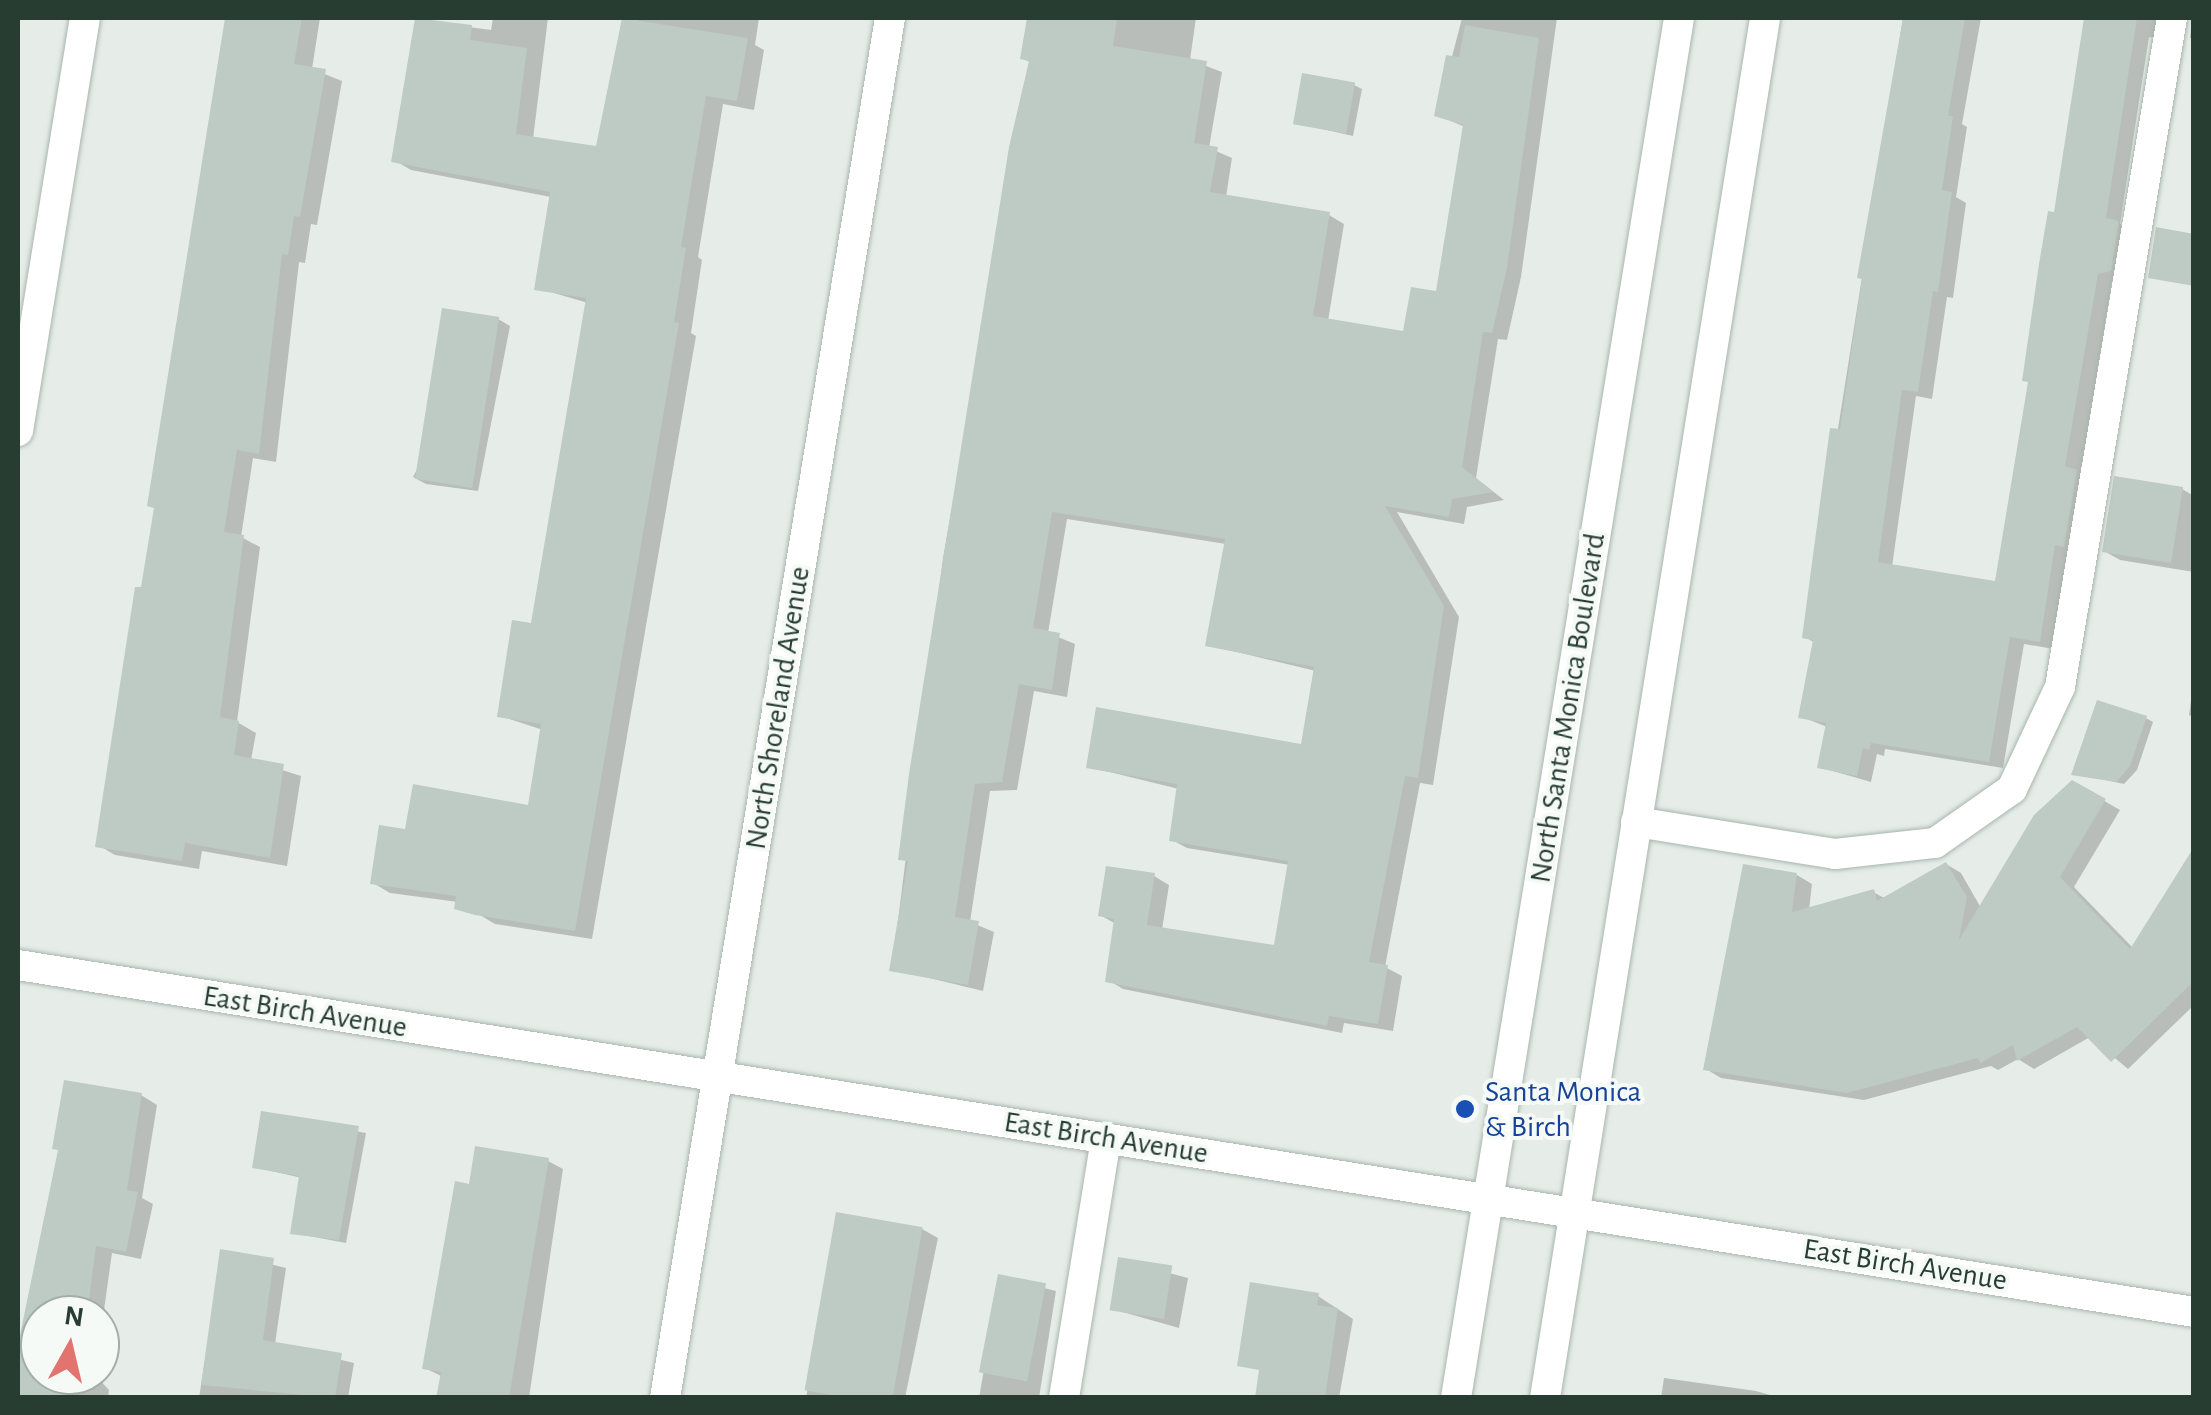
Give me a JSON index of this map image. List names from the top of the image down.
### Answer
{
  "streets": {
    "street": ["North Shoreland Avenue", "North Santa Monica Boulevard", "East Birch Avenue"]
  },
  "crossings": [
    ["North Shoreland Avenue", "East Birch Avenue"],
    ["North Santa Monica Boulevard", "East Birch Avenue"]
  ],
  "places": ["Santa Monica & Birch"],
  "north": "top"
}
